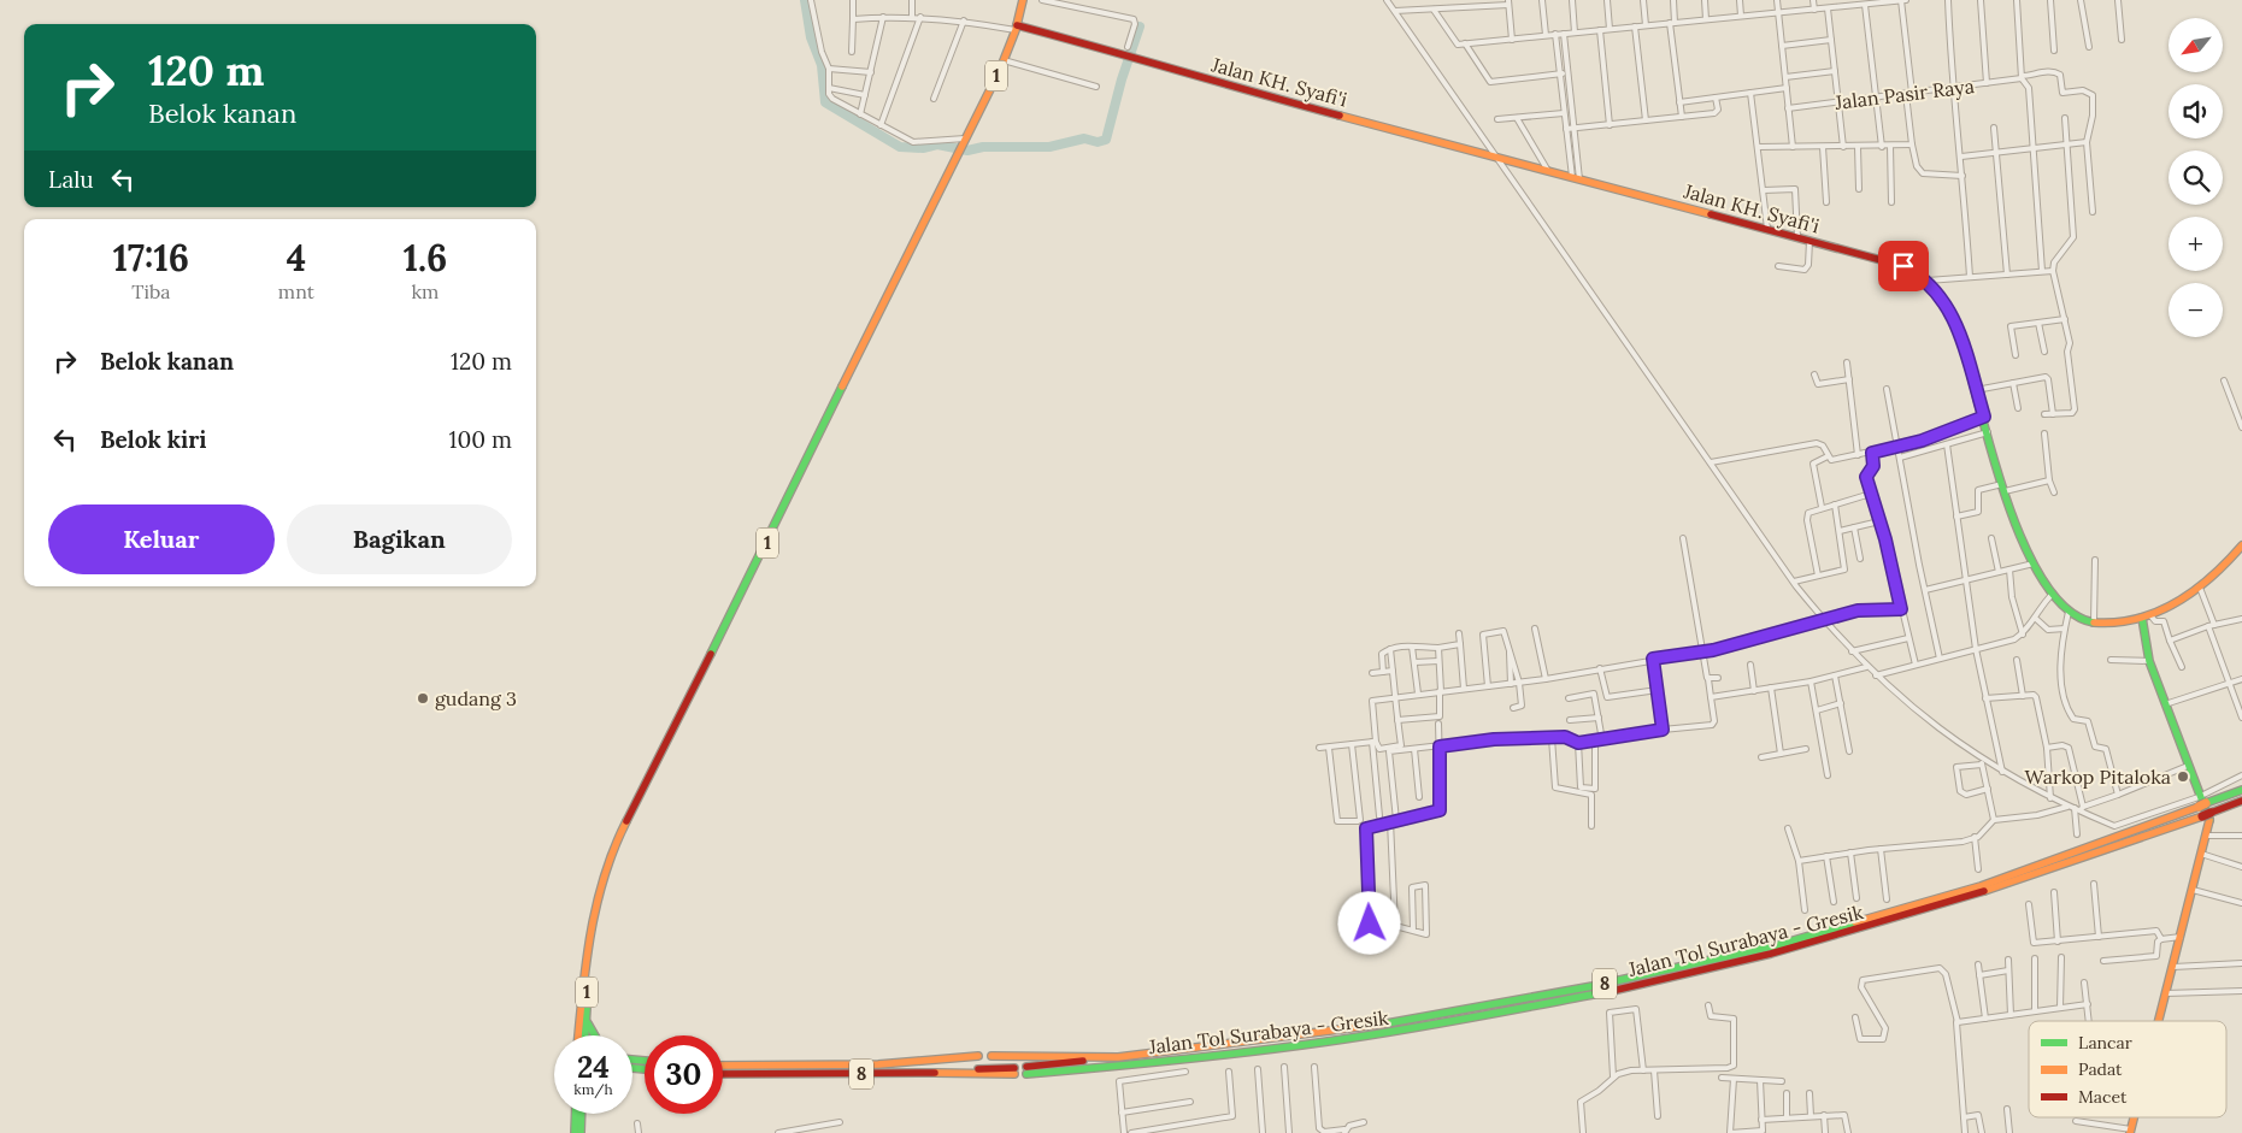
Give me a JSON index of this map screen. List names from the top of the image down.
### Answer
{
  "streets": {
    "main road": [
      "1",
      "Jalan KH. Syafi'i",
      "Jalan Tol Surabaya - Gresik",
      "8"
    ],
    "street": ["Jalan Pasir Raya"]
  },
  "crossings": [
    ["1", "Jalan KH. Syafi'i"]
  ],
  "places": ["gudang 3", "Warkop Pitaloka"],
  "legend": ["Lancar", "Padat", "Macet"],
  "north": "bottom left",
  "page": {
    "map_buttons": ["+", "−"],
    "turn": ["120 m", "Belok kanan"],
    "then": "Lalu",
    "eta": [
      "17:16",
      "Tiba",
      "4",
      "mnt",
      "1.6",
      "km"
    ],
    "list": [
      {
        "name": "Belok kanan",
        "value": "120 m"
      },
      {
        "name": "Belok kiri",
        "value": "100 m"
      }
    ],
    "buttons": ["Keluar", "Bagikan"],
    "speed": "24 km/h",
    "limit": "30"
  }
}
